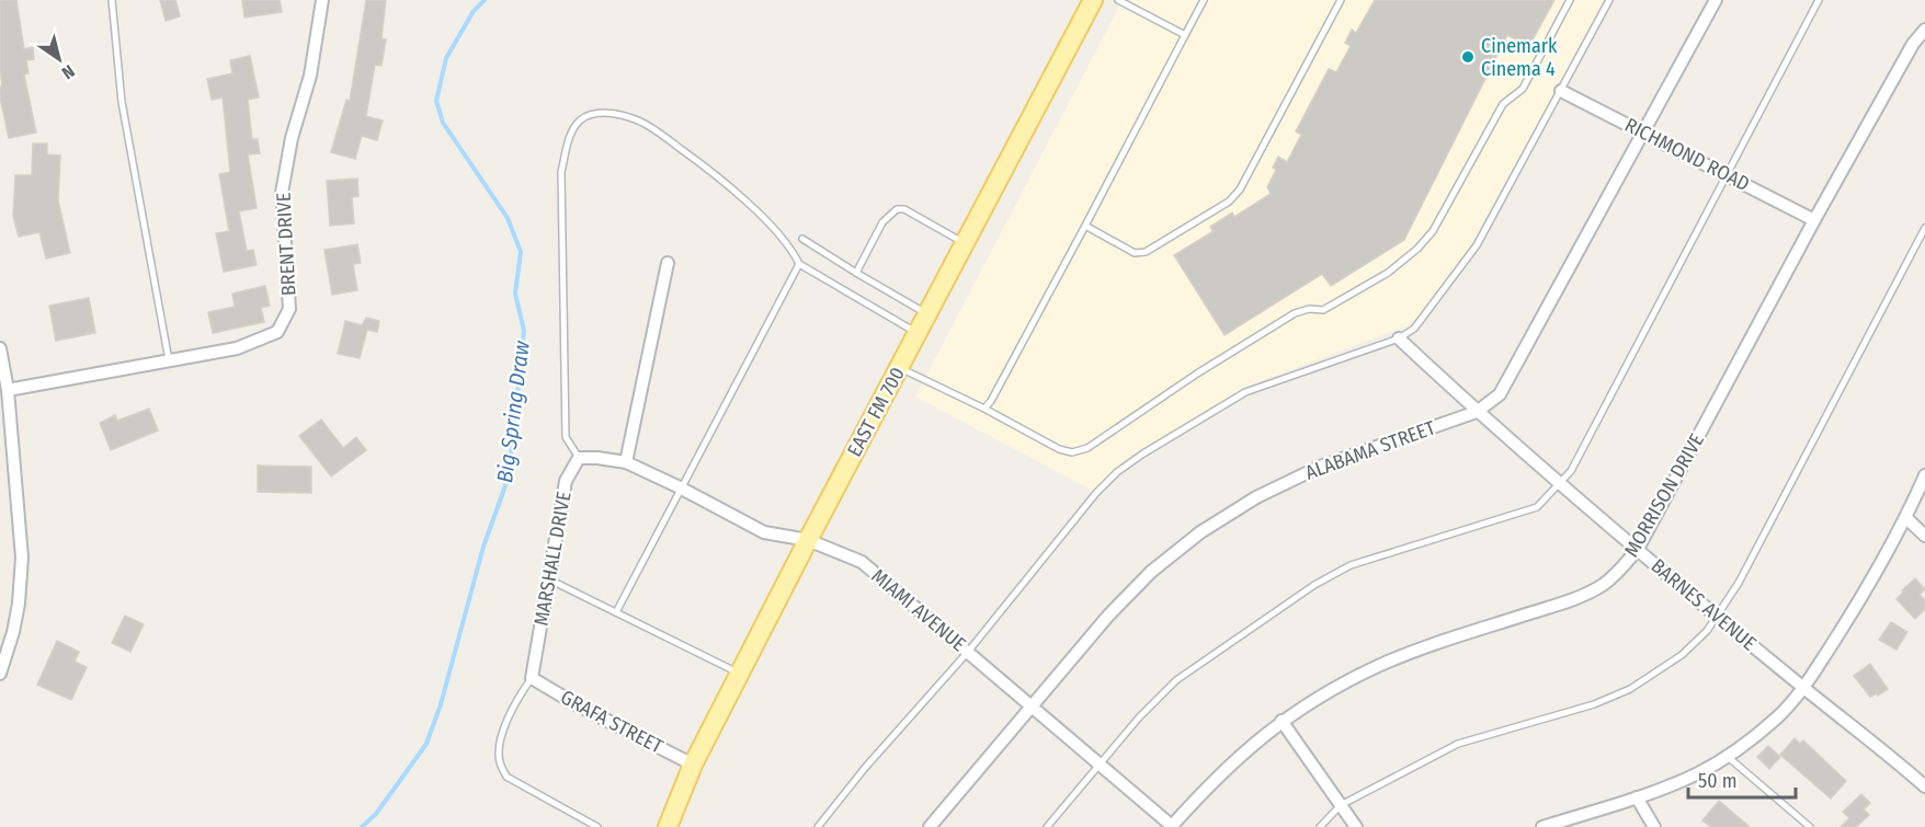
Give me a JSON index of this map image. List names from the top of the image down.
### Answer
{
  "streets": {
    "main road": ["EAST FM 700"],
    "street": [
      "RICHMOND ROAD",
      "BRENT DRIVE",
      "ALABAMA STREET",
      "MORRISON DRIVE",
      "MARSHALL DRIVE",
      "BARNES AVENUE",
      "MIAMI AVENUE",
      "GRAFA STREET"
    ]
  },
  "crossings": [
    ["RICHMOND ROAD", "ALABAMA STREET"],
    ["RICHMOND ROAD", "MORRISON DRIVE"],
    ["EAST FM 700", "MIAMI AVENUE"],
    ["EAST FM 700", "GRAFA STREET"],
    ["ALABAMA STREET", "BARNES AVENUE"],
    ["ALABAMA STREET", "MIAMI AVENUE"],
    ["MORRISON DRIVE", "BARNES AVENUE"],
    ["MORRISON DRIVE", "MIAMI AVENUE"],
    ["MARSHALL DRIVE", "GRAFA STREET"]
  ],
  "water": ["Big Spring Draw"],
  "places": ["Cinemark Cinema 4"],
  "scale_bar": "50 m",
  "north": "bottom right"
}
